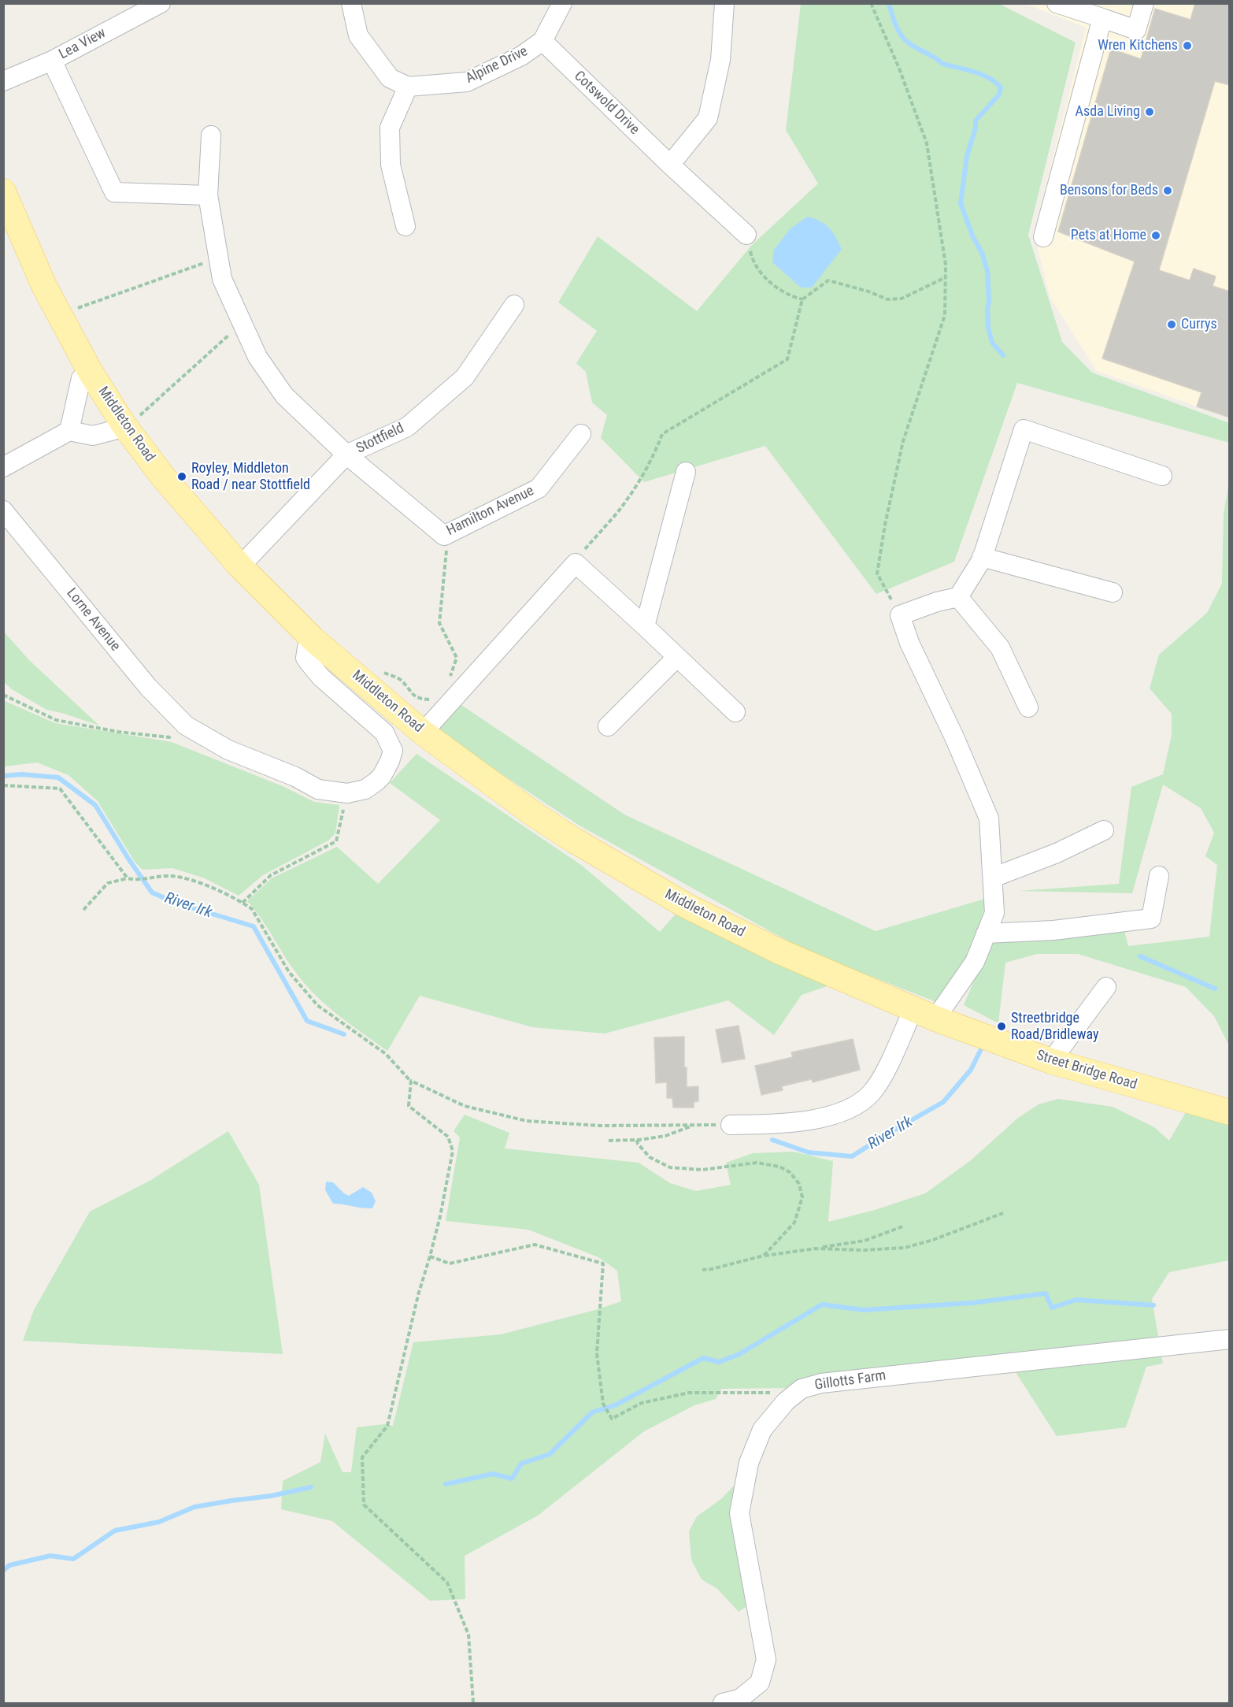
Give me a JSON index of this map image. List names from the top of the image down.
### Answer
{
  "streets": {
    "main road": ["Middleton Road", "Street Bridge Road"],
    "street": [
      "Lea View",
      "Alpine Drive",
      "Cotswold Drive",
      "Stottfield",
      "Hamilton Avenue",
      "Lorne Avenue",
      "Gillotts Farm"
    ]
  },
  "crossings": [
    ["Alpine Drive", "Cotswold Drive"],
    ["Middleton Road", "Stottfield"],
    ["Middleton Road", "Street Bridge Road"],
    ["Stottfield", "Hamilton Avenue"]
  ],
  "water": ["River Irk"],
  "places": [
    "Wren Kitchens",
    "Asda Living",
    "Bensons for Beds",
    "Pets at Home",
    "Currys",
    "Royley, Middleton Road / near Stottfield",
    "Streetbridge Road/Bridleway"
  ]
}
